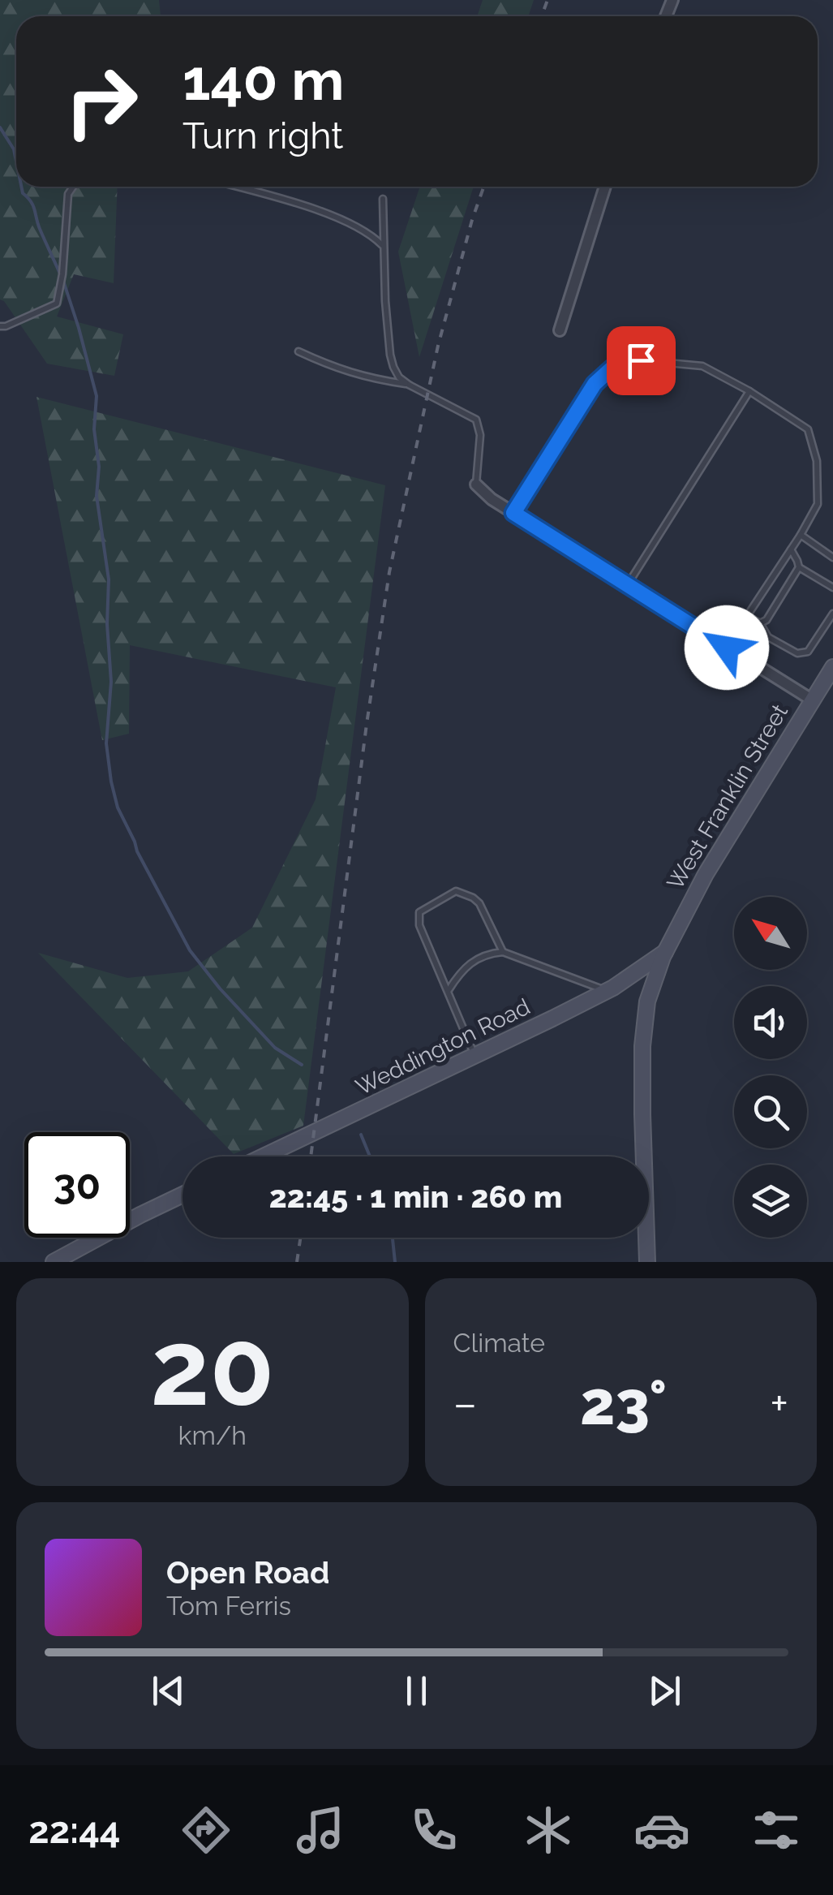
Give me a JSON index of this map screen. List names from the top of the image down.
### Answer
{
  "streets": {
    "main road": ["West Franklin Street", "Weddington Road"]
  },
  "crossings": [
    ["West Franklin Street", "Weddington Road"]
  ],
  "north": "top left",
  "page": {
    "turn": ["140 m", "Turn right"],
    "limit": "30",
    "trip": "22:45 · 1 min · 260 m",
    "tile": [
      ["20", "km/h"],
      "Climate"
    ],
    "heat": ["−", "23°", "+"],
    "song": ["Open Road", "Tom Ferris"],
    "tabs": "22:44"
  }
}
